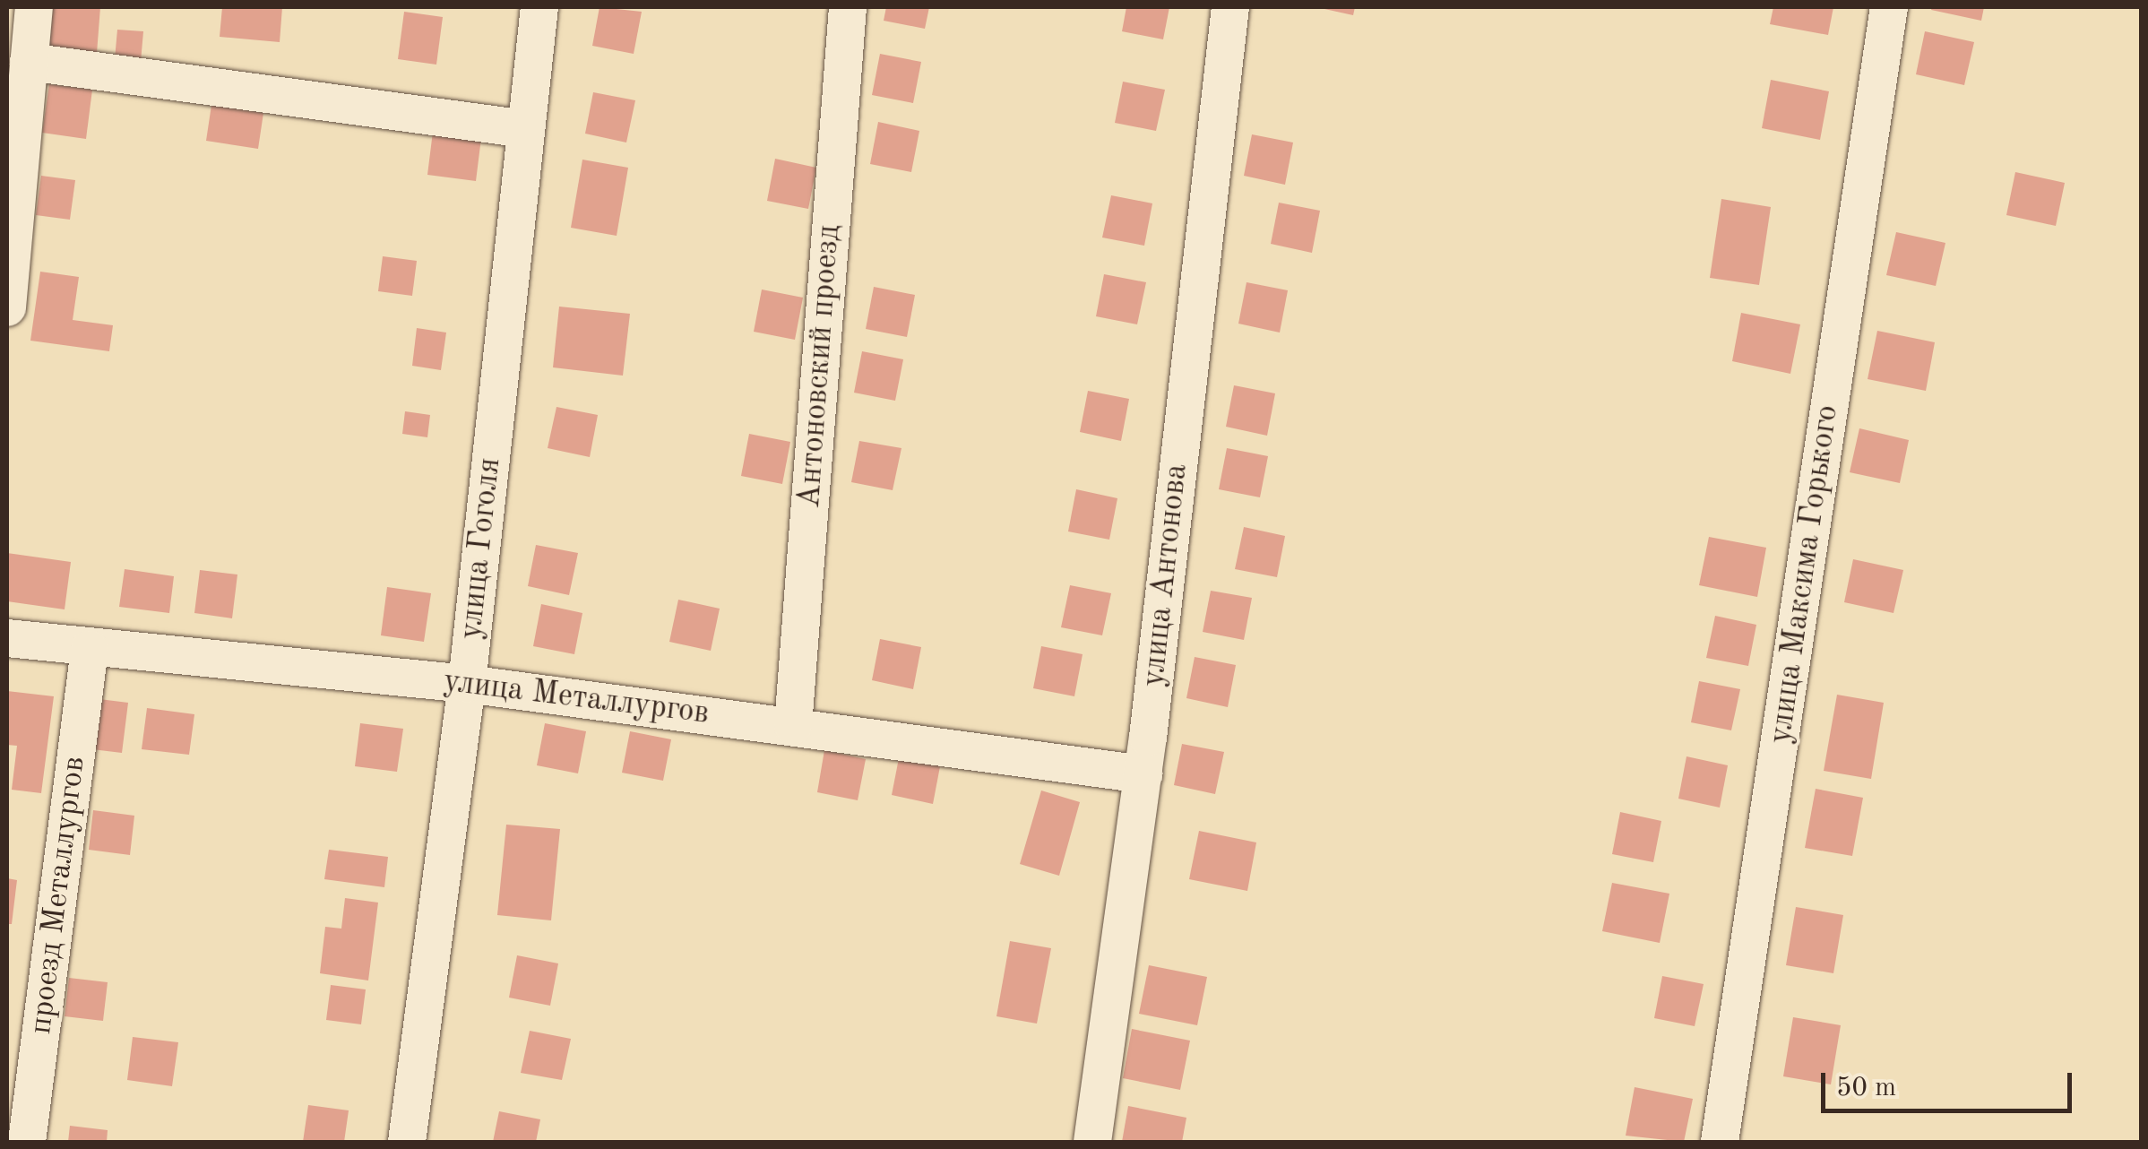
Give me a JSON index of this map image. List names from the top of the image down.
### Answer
{
  "streets": {
    "street": [
      "Антоновский проезд",
      "улица Гоголя",
      "улица Максима Горького",
      "улица Антонова",
      "улица Металлургов",
      "проезд Металлургов"
    ]
  },
  "crossings": [
    ["Антоновский проезд", "улица Металлургов"],
    ["улица Гоголя", "улица Металлургов"],
    ["улица Антонова", "улица Металлургов"],
    ["улица Металлургов", "проезд Металлургов"]
  ],
  "scale_bar": "50 m"
}
